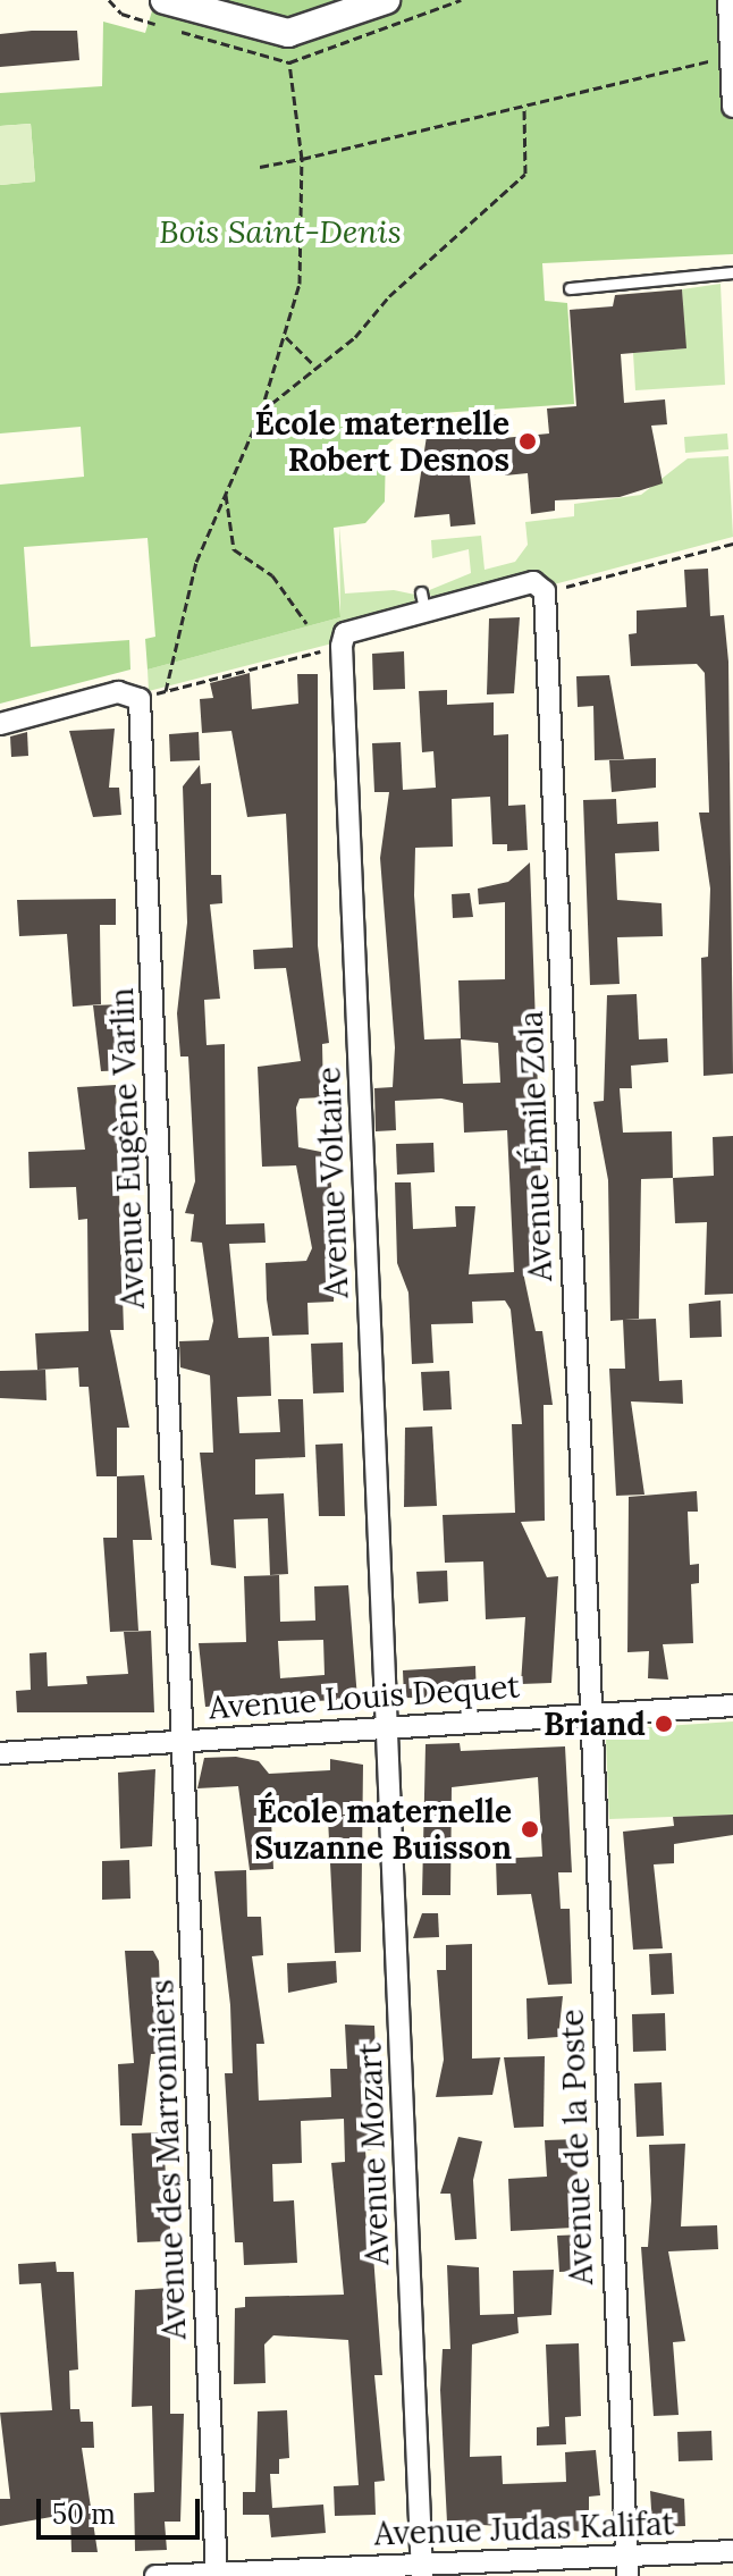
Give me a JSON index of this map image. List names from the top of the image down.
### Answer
{
  "streets": {
    "street": [
      "Avenue Émile Zola",
      "Avenue Eugène Varlin",
      "Avenue Voltaire",
      "Avenue Louis Dequet",
      "Avenue de la Poste",
      "Avenue Mozart",
      "Avenue des Marronniers",
      "Avenue Judas Kalifat"
    ]
  },
  "crossings": [
    ["Avenue Émile Zola", "Avenue Louis Dequet"],
    ["Avenue Émile Zola", "Avenue de la Poste"],
    ["Avenue Eugène Varlin", "Avenue Louis Dequet"],
    ["Avenue Eugène Varlin", "Avenue des Marronniers"],
    ["Avenue Voltaire", "Avenue Louis Dequet"],
    ["Avenue Voltaire", "Avenue Mozart"],
    ["Avenue Louis Dequet", "Avenue de la Poste"],
    ["Avenue Louis Dequet", "Avenue Mozart"],
    ["Avenue Louis Dequet", "Avenue des Marronniers"],
    ["Avenue de la Poste", "Avenue Judas Kalifat"],
    ["Avenue Mozart", "Avenue Judas Kalifat"],
    ["Avenue des Marronniers", "Avenue Judas Kalifat"]
  ],
  "parks": ["Bois Saint-Denis"],
  "places": ["École maternelle Robert Desnos", "Briand", "École maternelle Suzanne Buisson"],
  "scale_bar": "50 m"
}
